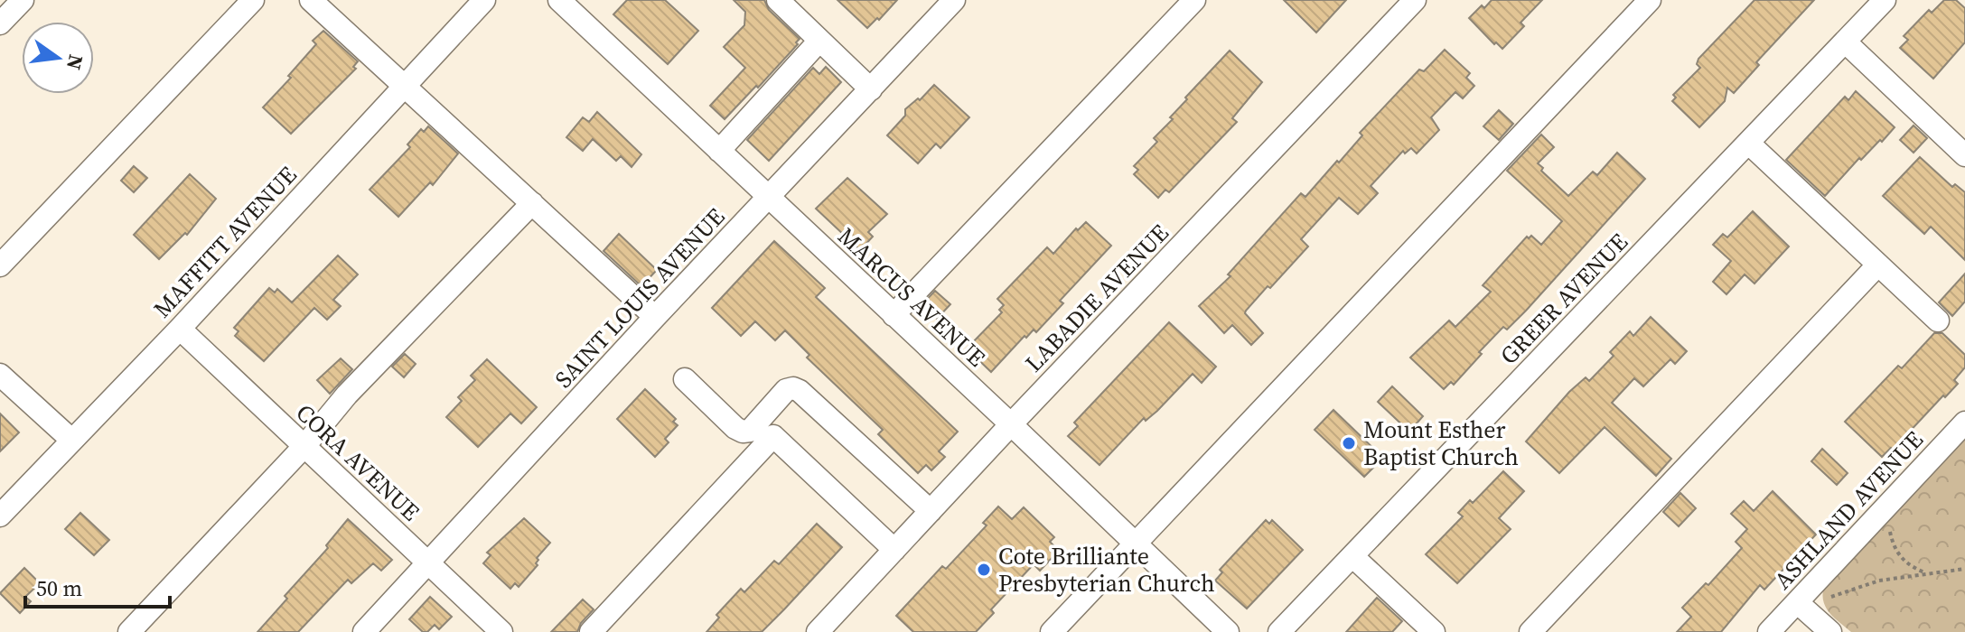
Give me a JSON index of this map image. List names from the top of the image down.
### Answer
{
  "streets": {
    "street": [
      "MAFFITT AVENUE",
      "MARCUS AVENUE",
      "SAINT LOUIS AVENUE",
      "LABADIE AVENUE",
      "GREER AVENUE",
      "CORA AVENUE",
      "ASHLAND AVENUE"
    ]
  },
  "crossings": [
    ["MAFFITT AVENUE", "CORA AVENUE"],
    ["MARCUS AVENUE", "SAINT LOUIS AVENUE"],
    ["MARCUS AVENUE", "LABADIE AVENUE"],
    ["SAINT LOUIS AVENUE", "CORA AVENUE"]
  ],
  "places": ["Mount Esther Baptist Church", "Cote Brilliante Presbyterian Church"],
  "scale_bar": "50 m",
  "north": "right"
}
